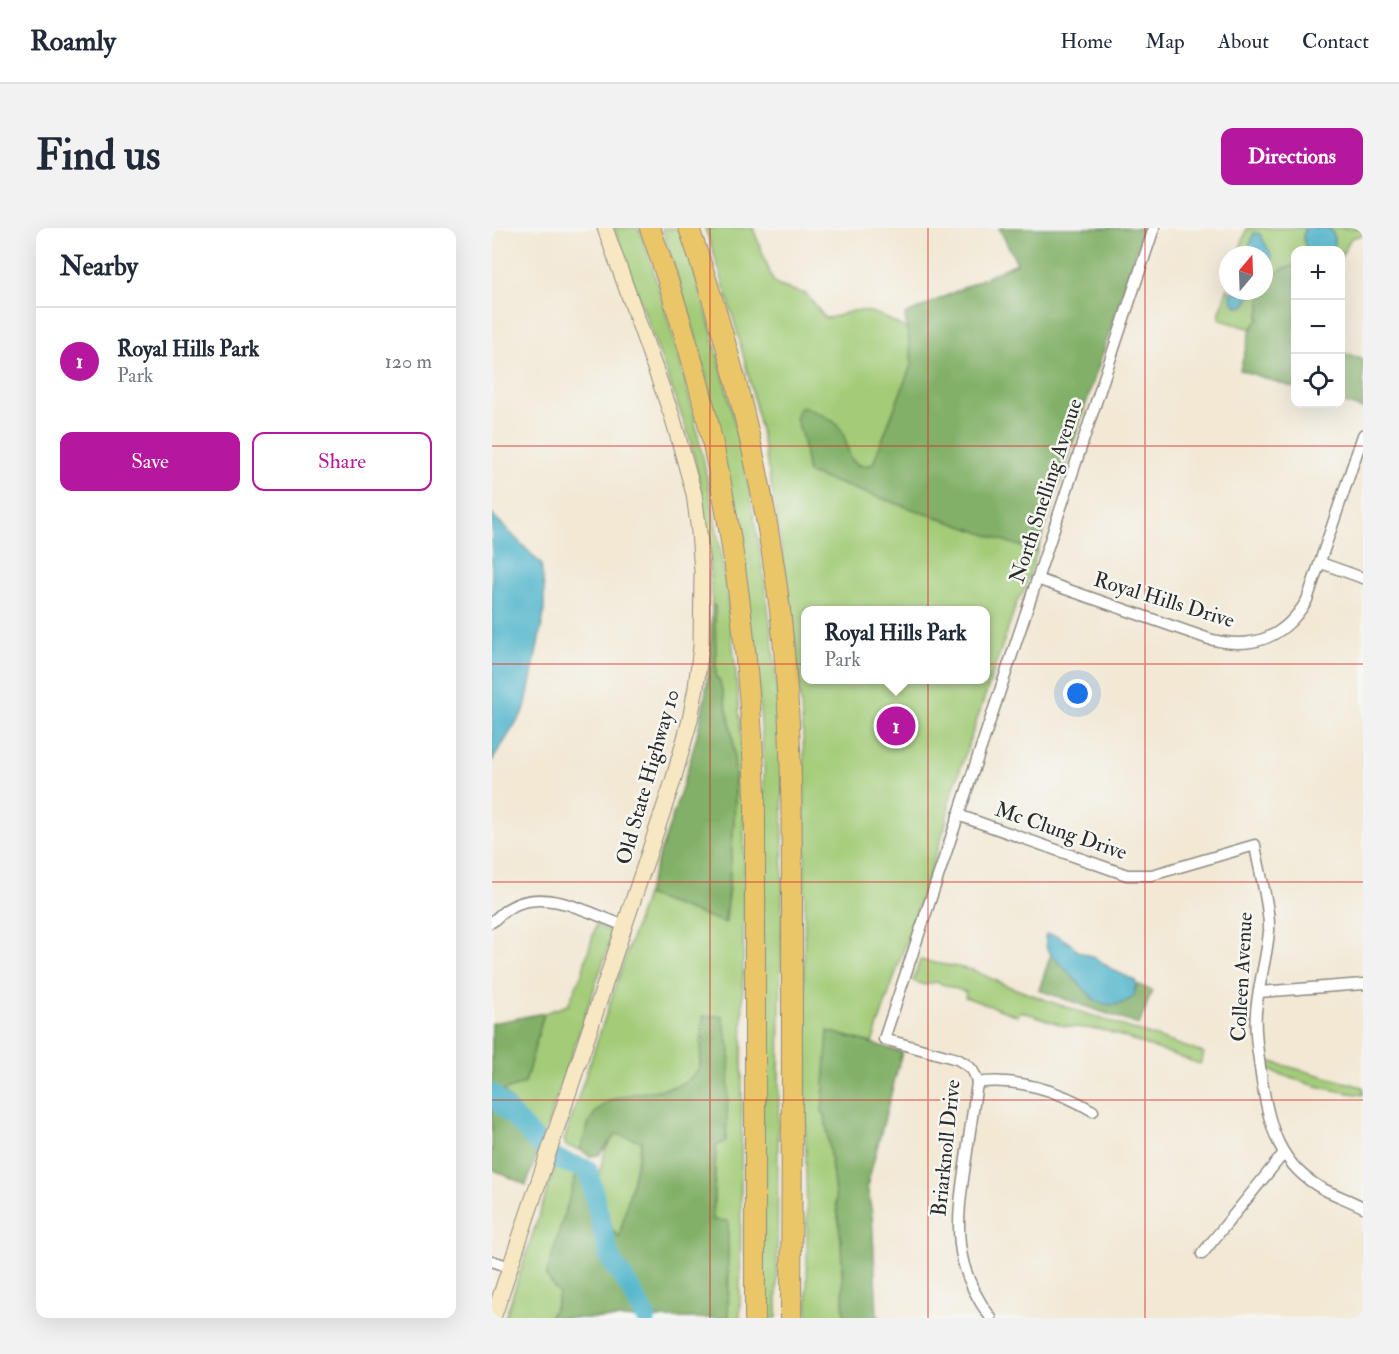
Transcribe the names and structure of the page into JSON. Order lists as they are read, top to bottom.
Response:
{
  "streets": {
    "street": [
      "North Snelling Avenue",
      "Royal Hills Drive",
      "Old State Highway 10",
      "Mc Clung Drive",
      "Colleen Avenue",
      "Briarknoll Drive"
    ]
  },
  "crossings": [
    ["North Snelling Avenue", "Royal Hills Drive"],
    ["North Snelling Avenue", "Mc Clung Drive"],
    ["North Snelling Avenue", "Briarknoll Drive"],
    ["Mc Clung Drive", "Colleen Avenue"]
  ],
  "north": "top",
  "page": {
    "header": "Roamly",
    "nav": [
      "Home",
      "Map",
      "About",
      "Contact"
    ],
    "buttons": [
      "Directions",
      ["Save", "Share"]
    ],
    "title": "Find us",
    "heading": "Nearby",
    "map_buttons": ["+", "−"],
    "list": [
      {
        "mark": "1",
        "name": "Royal Hills Park",
        "note": "Park",
        "value": "120 m"
      }
    ],
    "popup": ["Royal Hills Park", "Park"],
    "pins": "1"
  }
}
